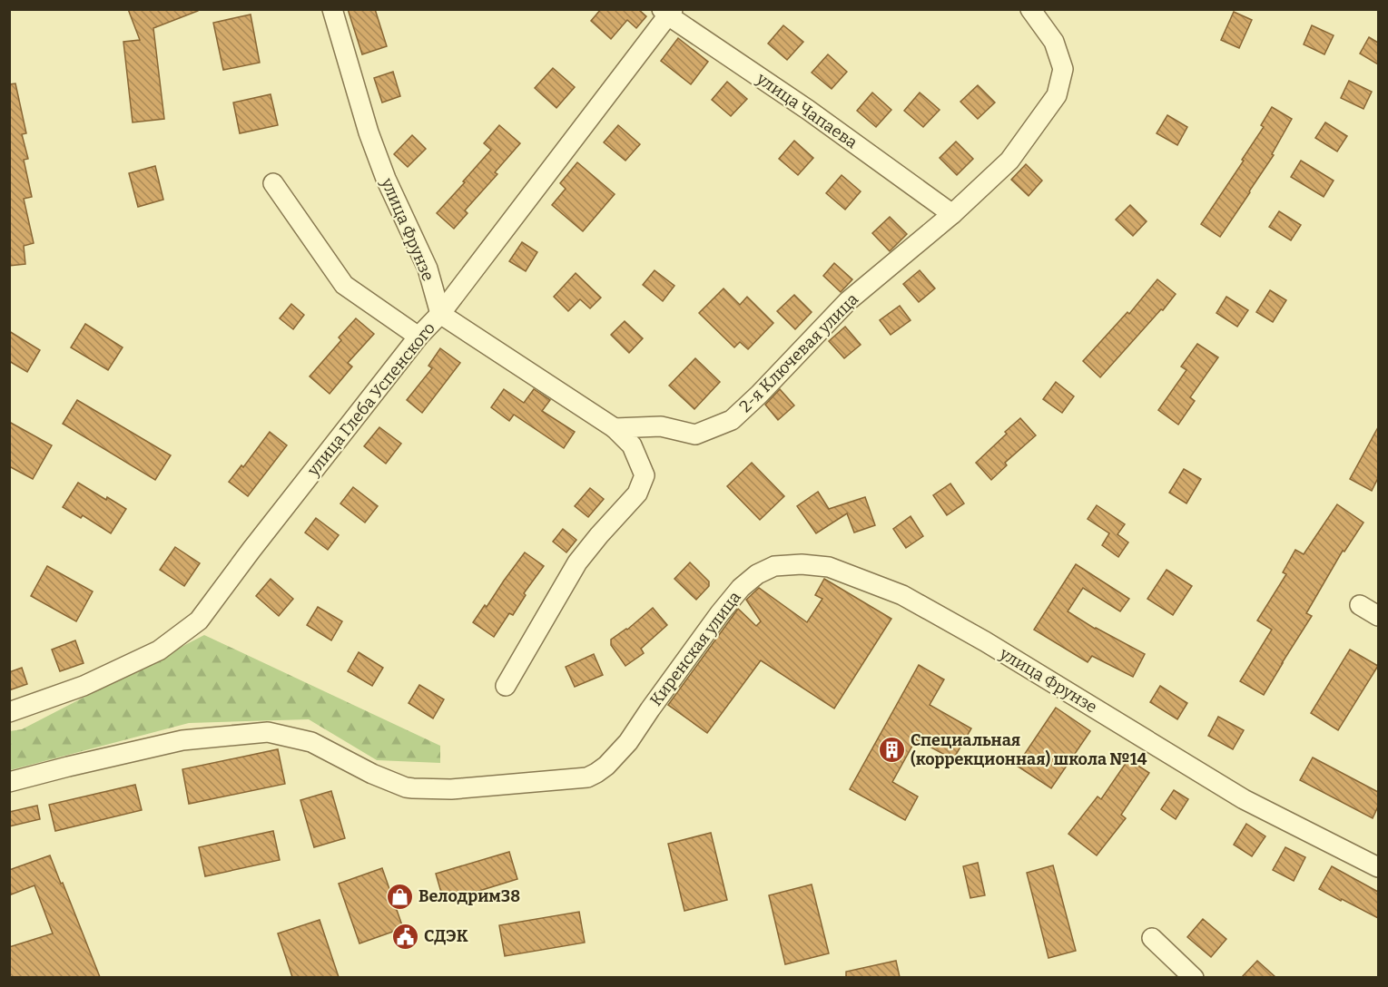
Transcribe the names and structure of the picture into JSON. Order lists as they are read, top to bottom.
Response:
{
  "streets": {
    "street": [
      "улица Чапаева",
      "улица Фрунзе",
      "2-я Ключевая улица",
      "улица Глеба Успенского",
      "Киренская улица"
    ]
  },
  "crossings": [
    ["улица Чапаева", "2-я Ключевая улица"],
    ["улица Чапаева", "улица Глеба Успенского"],
    ["улица Фрунзе", "улица Глеба Успенского"],
    ["улица Фрунзе", "Киренская улица"]
  ],
  "places": {
    "building": ["Специальная (коррекционная) школа №14"],
    "shop": ["Велодрим38"],
    "public building": ["СДЭК"]
  }
}
